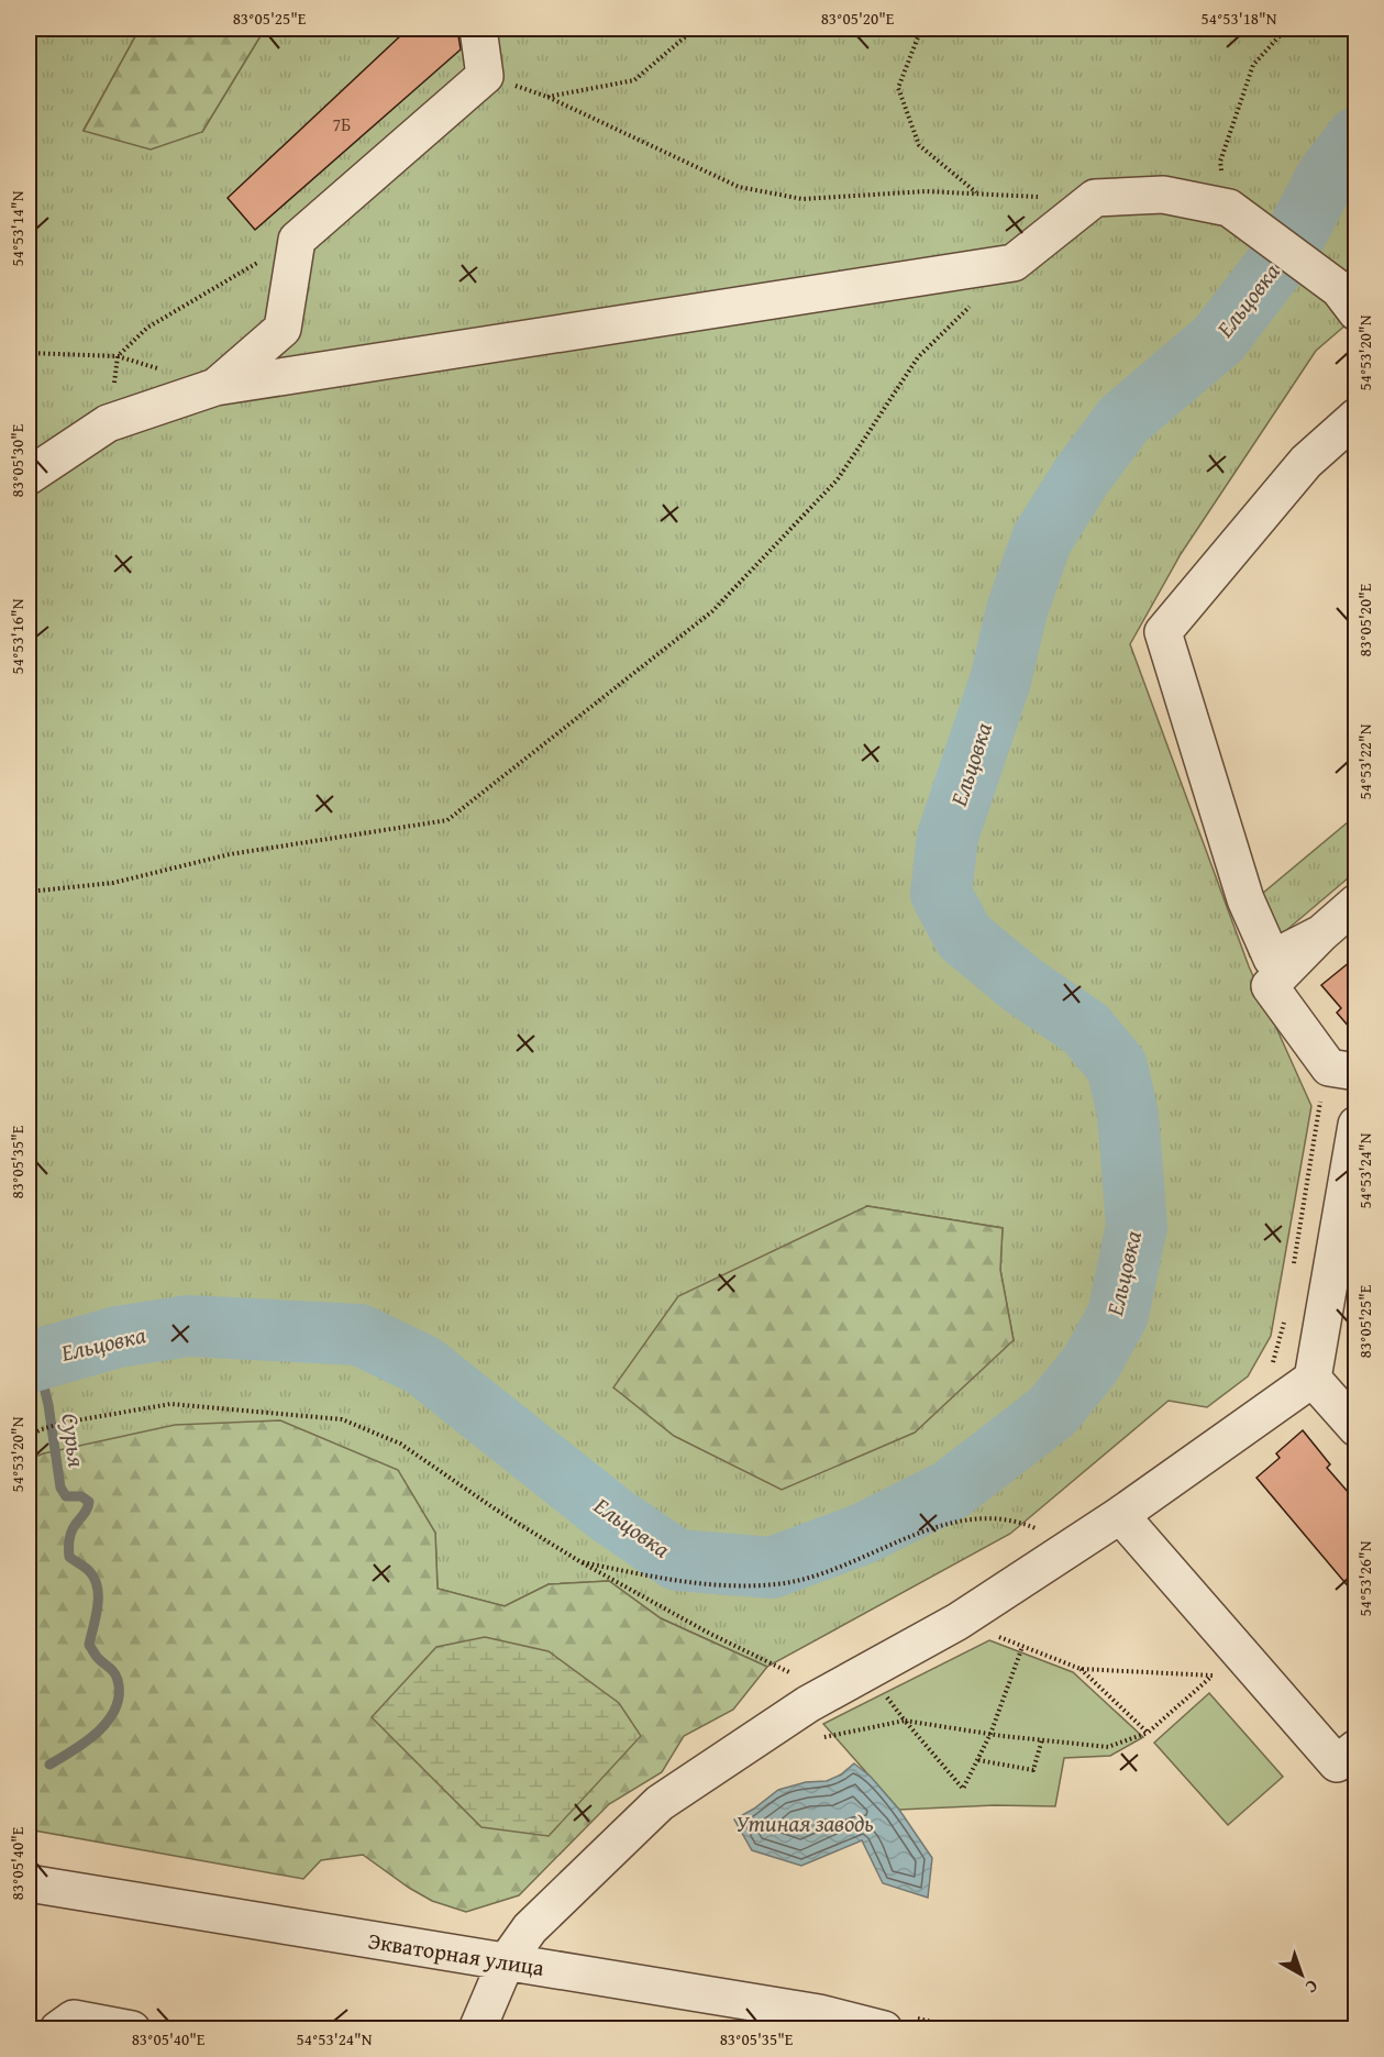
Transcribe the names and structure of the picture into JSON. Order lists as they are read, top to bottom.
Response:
{
  "streets": {
    "street": ["Экваторная улица"]
  },
  "water": ["Ельцовка", "Сурья", "Утиная заводь"],
  "house_numbers": ["7Б"],
  "north": "bottom right",
  "coordinates": [
    "83°05'25\"E",
    "83°05'20\"E",
    "54°53'18\"N",
    "54°53'14\"N",
    "54°53'20\"N",
    "83°05'30\"E",
    "54°53'16\"N",
    "54°53'22\"N",
    "83°05'35\"E",
    "54°53'24\"N",
    "54°53'26\"N",
    "83°05'40\"E"
  ]
}
